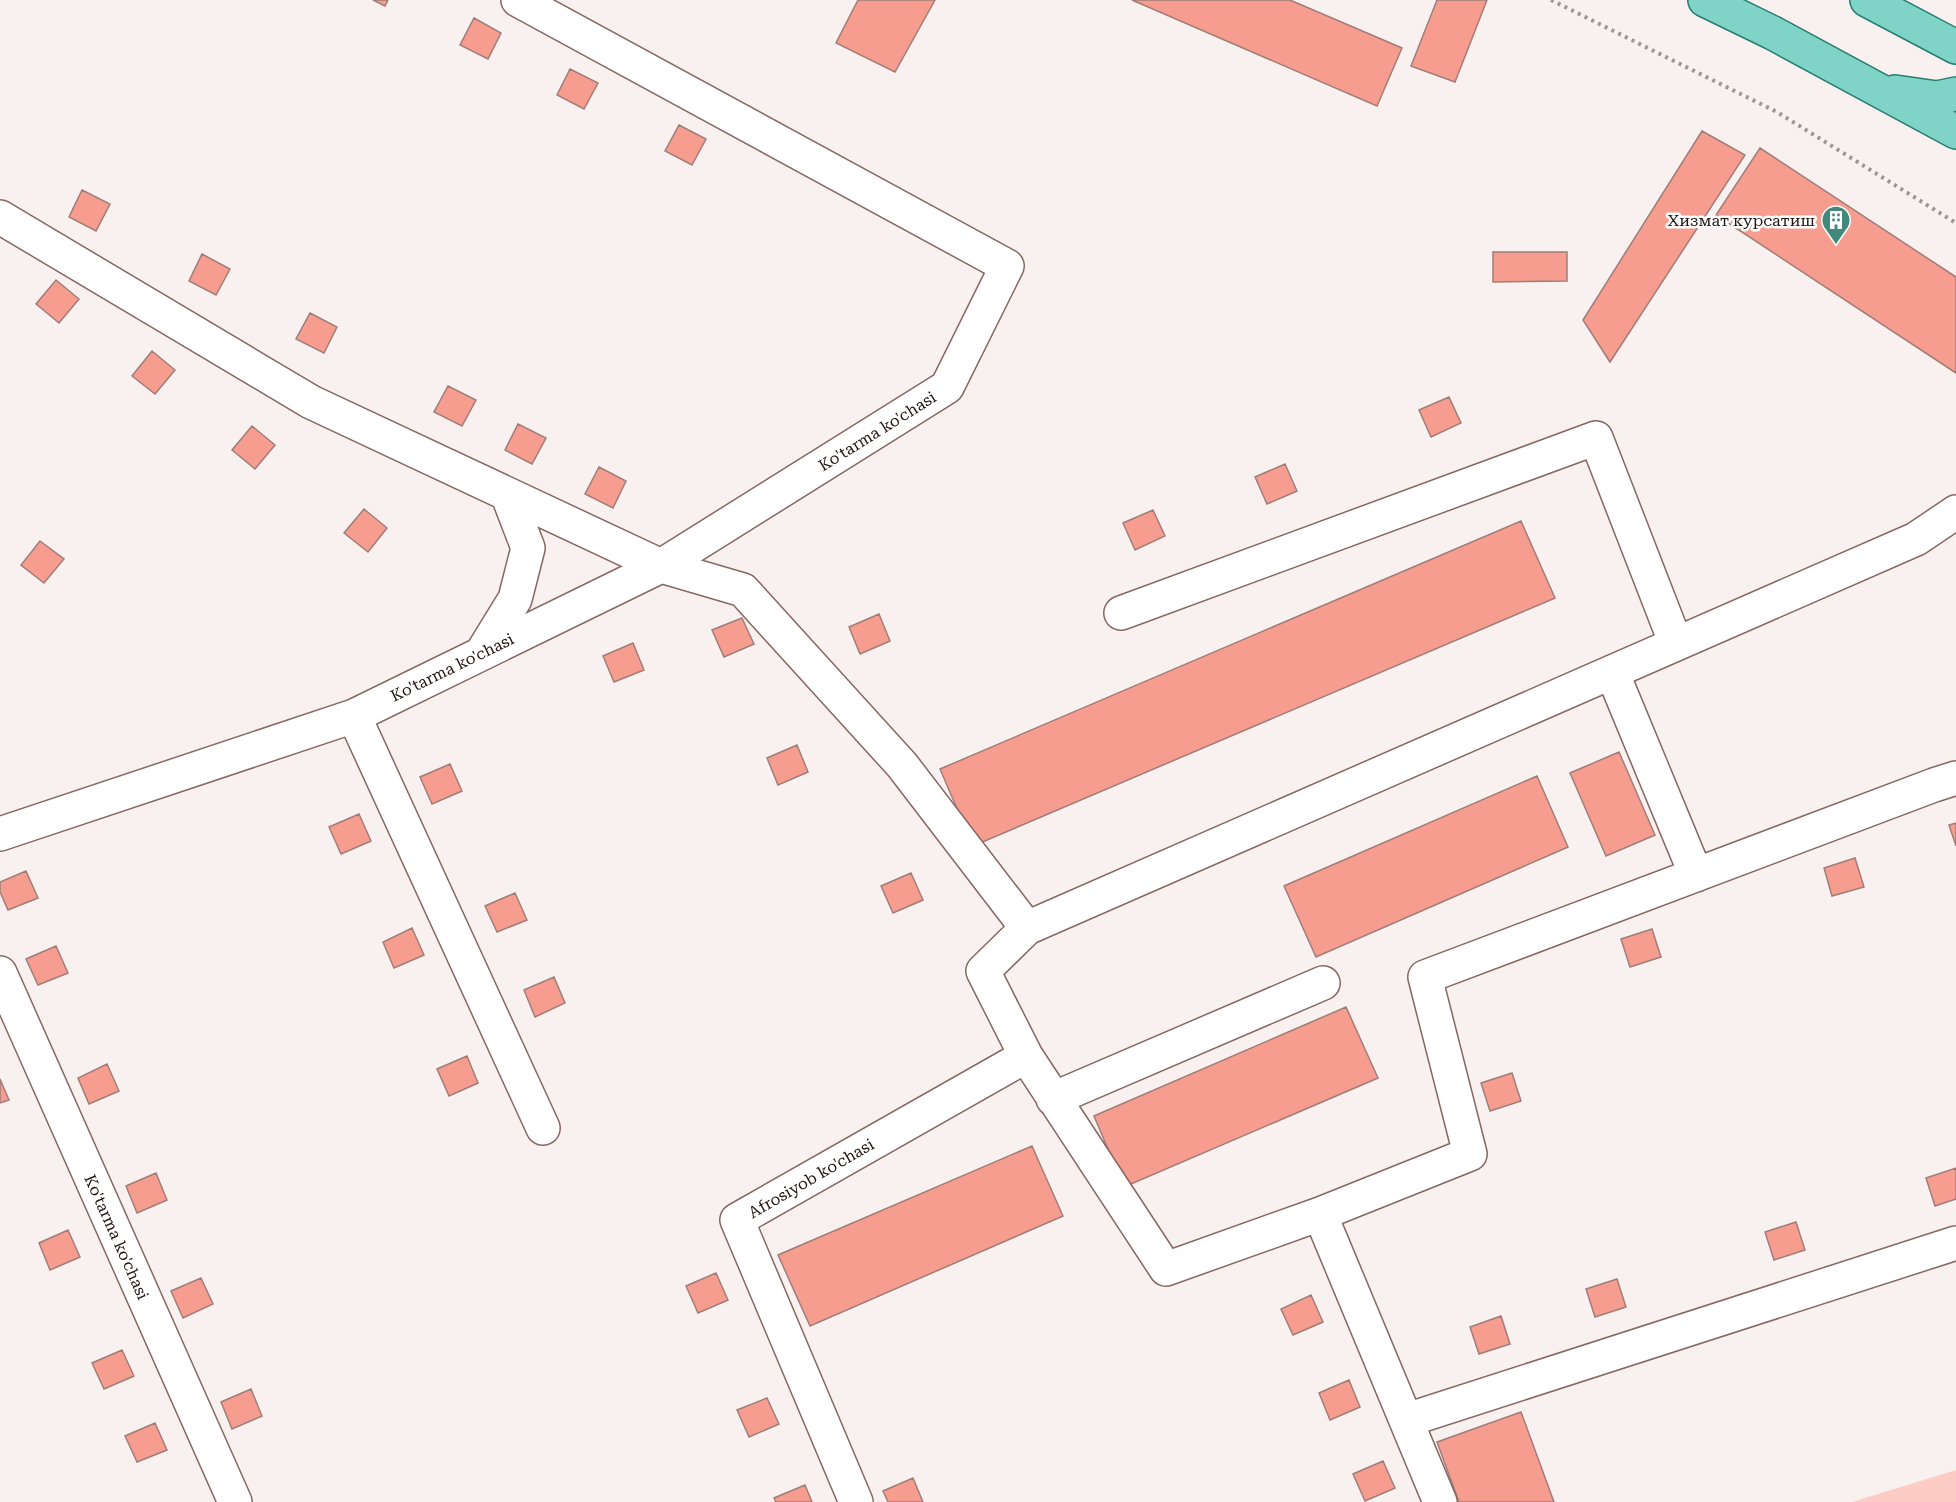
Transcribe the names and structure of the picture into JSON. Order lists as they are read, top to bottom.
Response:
{
  "streets": {
    "street": ["Ko'tarma ko'chasi", "Afrosiyob ko'chasi"]
  },
  "places": {
    "building": ["Хизмат курсатиш"]
  }
}
